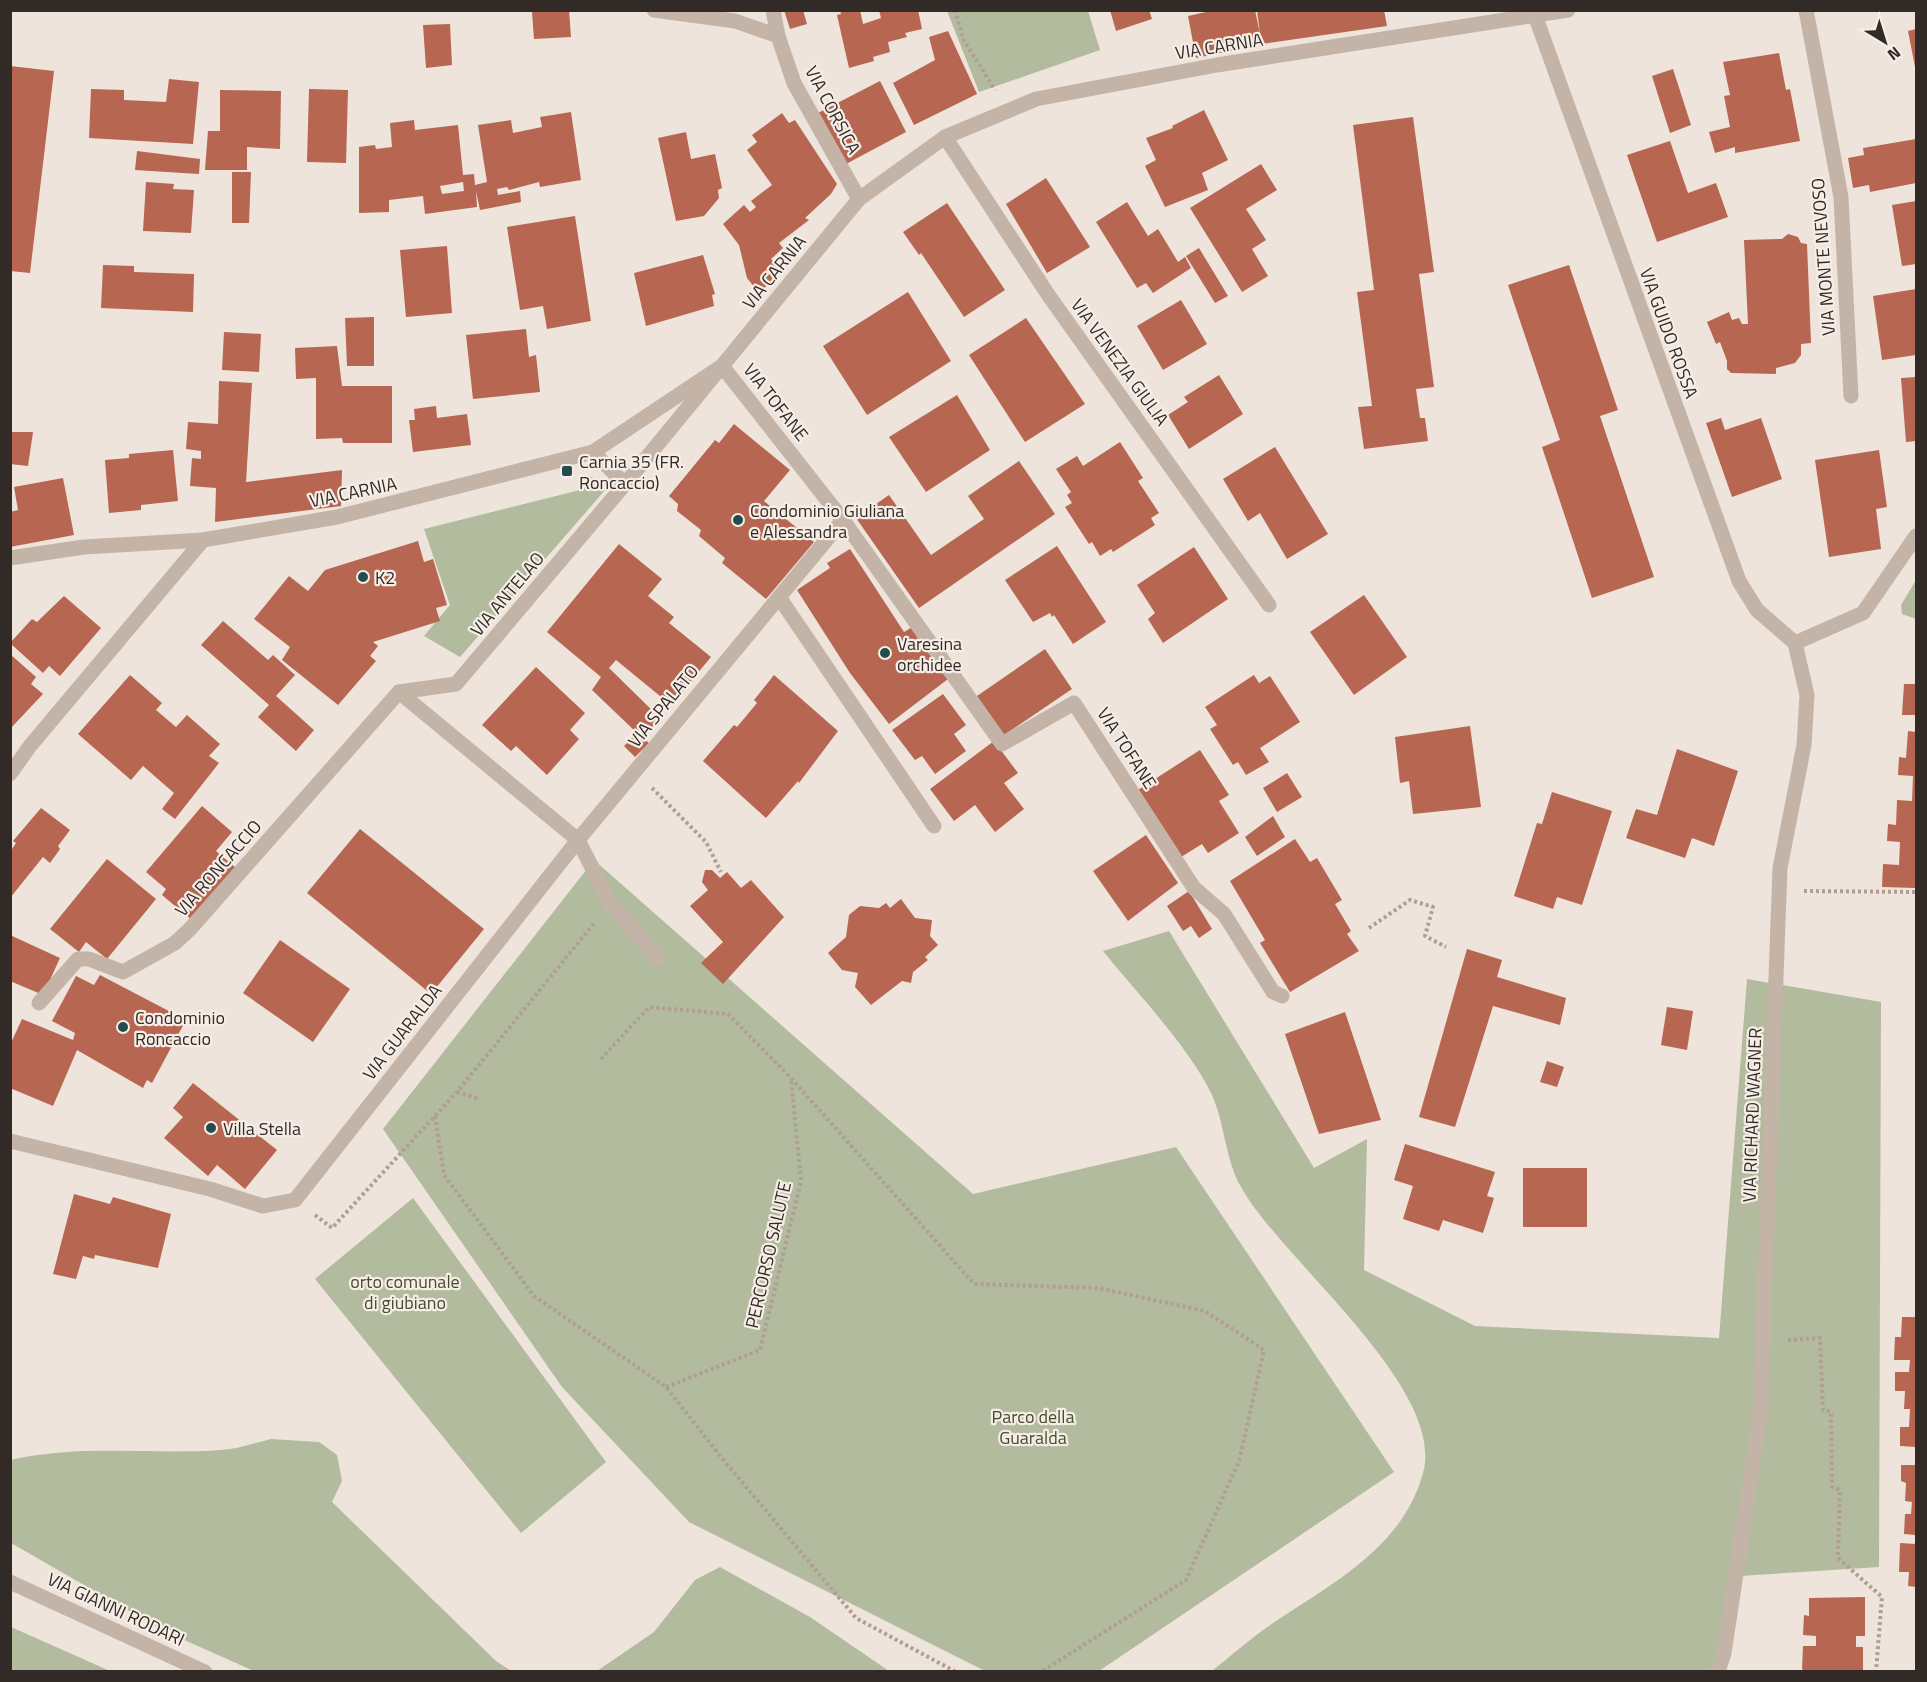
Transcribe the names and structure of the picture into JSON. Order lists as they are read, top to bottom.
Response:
{
  "streets": {
    "street": [
      "VIA CARNIA",
      "VIA CORSICA",
      "VIA MONTE NEVOSO",
      "VIA GUIDO ROSSA",
      "VIA VENEZIA GIULIA",
      "VIA TOFANE",
      "VIA ANTELAO",
      "VIA SPALATO",
      "VIA RONCACCIO",
      "VIA GUARALDA",
      "VIA RICHARD WAGNER",
      "VIA GIANNI RODARI"
    ],
    "path": ["PERCORSO SALUTE"]
  },
  "crossings": [
    ["VIA CARNIA", "VIA CORSICA"],
    ["VIA CARNIA", "VIA GUIDO ROSSA"],
    ["VIA CARNIA", "VIA VENEZIA GIULIA"],
    ["VIA CARNIA", "VIA TOFANE"],
    ["VIA CARNIA", "VIA ANTELAO"],
    ["VIA GUIDO ROSSA", "VIA RICHARD WAGNER"],
    ["VIA TOFANE", "VIA ANTELAO"],
    ["VIA TOFANE", "VIA SPALATO"],
    ["VIA ANTELAO", "VIA RONCACCIO"],
    ["VIA SPALATO", "VIA GUARALDA"]
  ],
  "parks": ["orto comunale di giubiano", "Parco della Guaralda"],
  "places": {
    "transit": ["Carnia 35 (FR. Roncaccio)"],
    "other": [
      "Condominio Giuliana e Alessandra",
      "K2",
      "Varesina orchidee",
      "Condominio Roncaccio",
      "Villa Stella"
    ]
  },
  "north": "bottom right"
}
